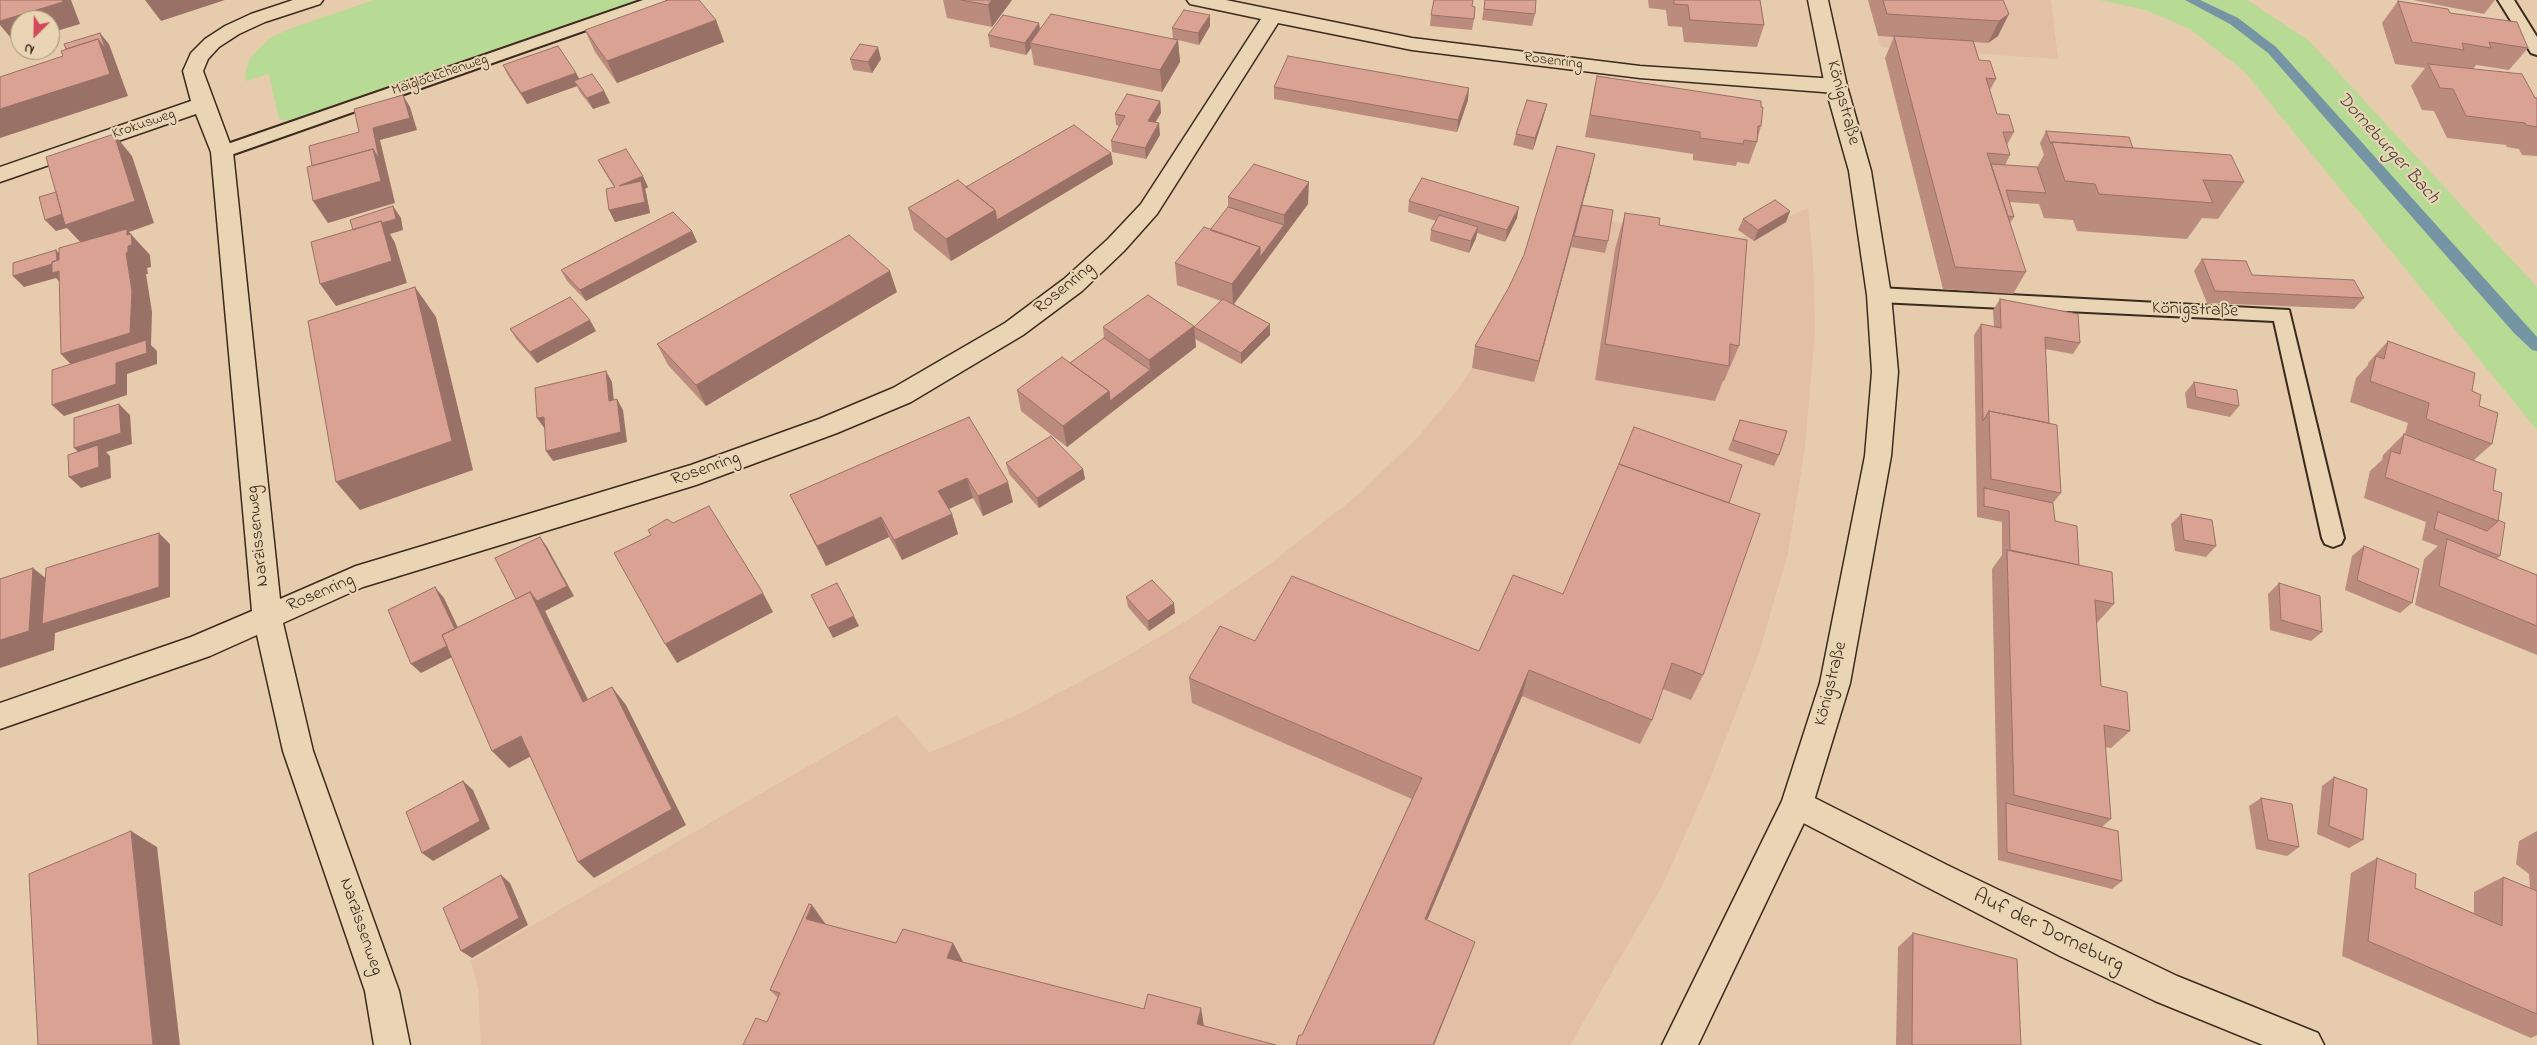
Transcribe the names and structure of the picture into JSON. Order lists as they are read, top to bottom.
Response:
{
  "streets": {
    "street": [
      "Rosenring",
      "Königstraße",
      "Krokusweg",
      "Narzissenweg",
      "Auf der Dorneburg"
    ],
    "lane": ["Maiglöckchenweg"]
  },
  "crossings": [
    ["Rosenring", "Königstraße"],
    ["Rosenring", "Narzissenweg"],
    ["Maiglöckchenweg", "Narzissenweg"],
    ["Königstraße", "Auf der Dorneburg"],
    ["Krokusweg", "Narzissenweg"]
  ],
  "water": ["Dorneburger Bach"],
  "north": "bottom left"
}
